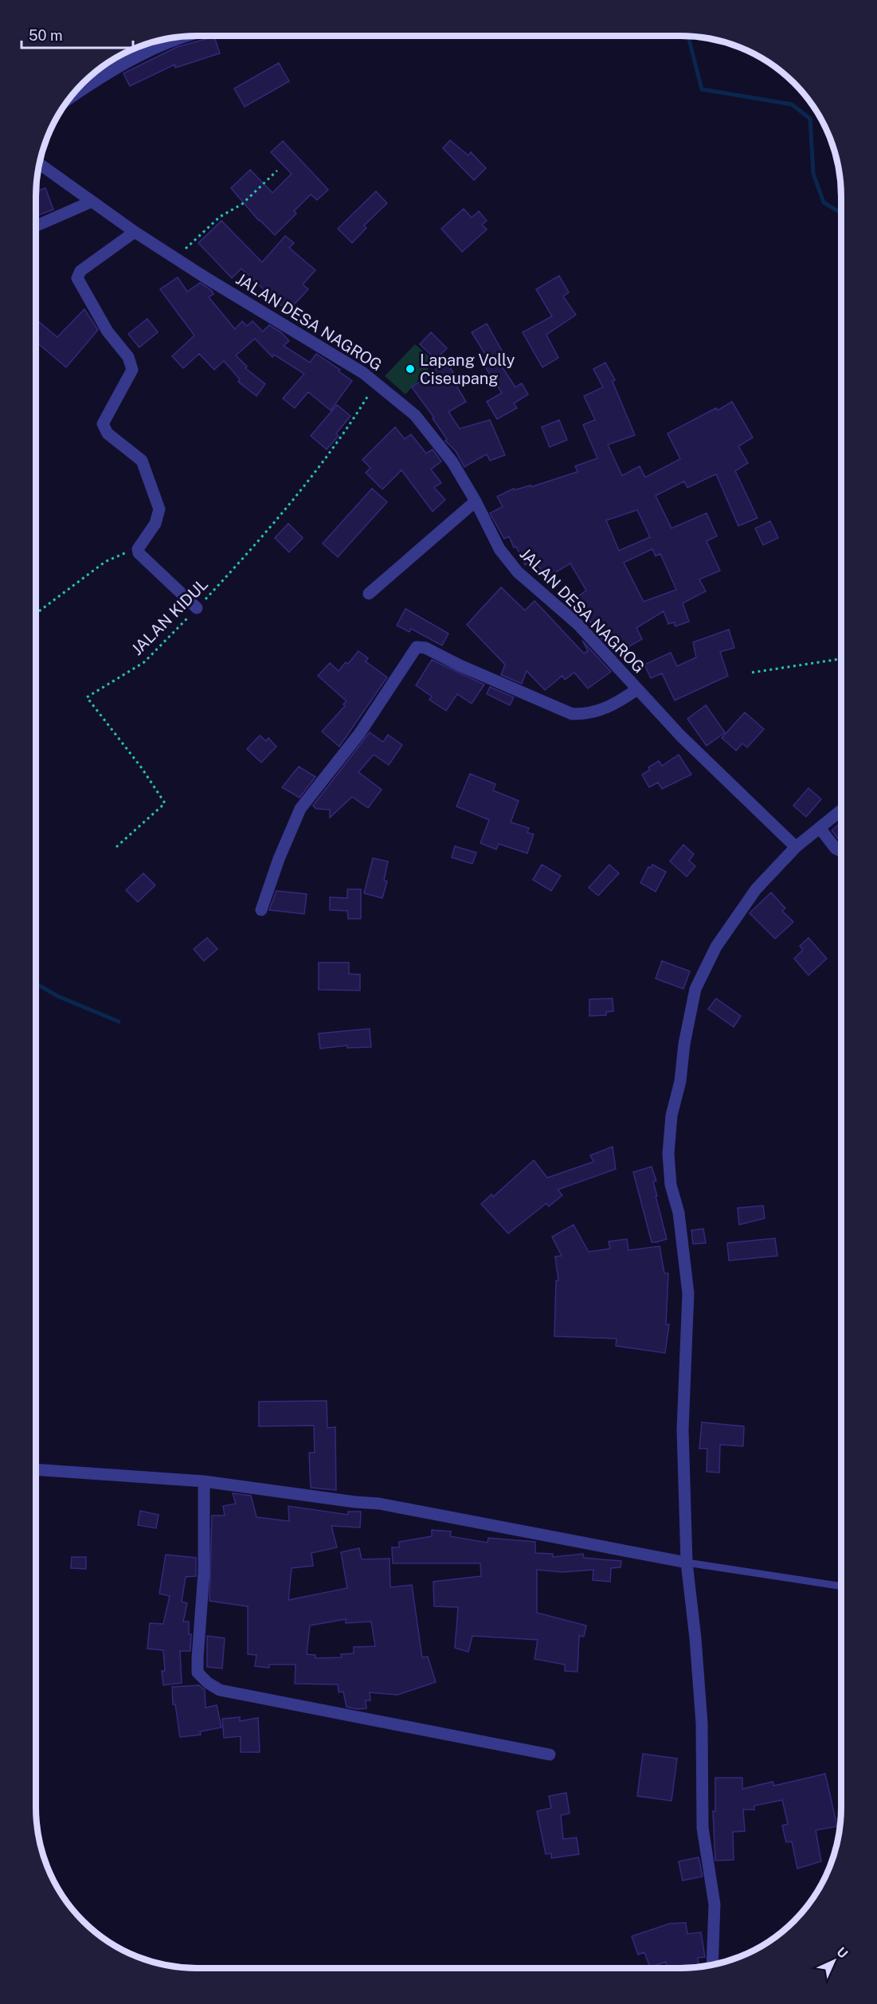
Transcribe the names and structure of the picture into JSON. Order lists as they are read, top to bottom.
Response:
{
  "streets": {
    "street": ["JALAN DESA NAGROG"],
    "path": ["JALAN KIDUL"]
  },
  "crossings": [
    ["JALAN DESA NAGROG", "JALAN KIDUL"]
  ],
  "places": ["Lapang Volly Ciseupang"],
  "scale_bar": "50 m",
  "north": "top right"
}
